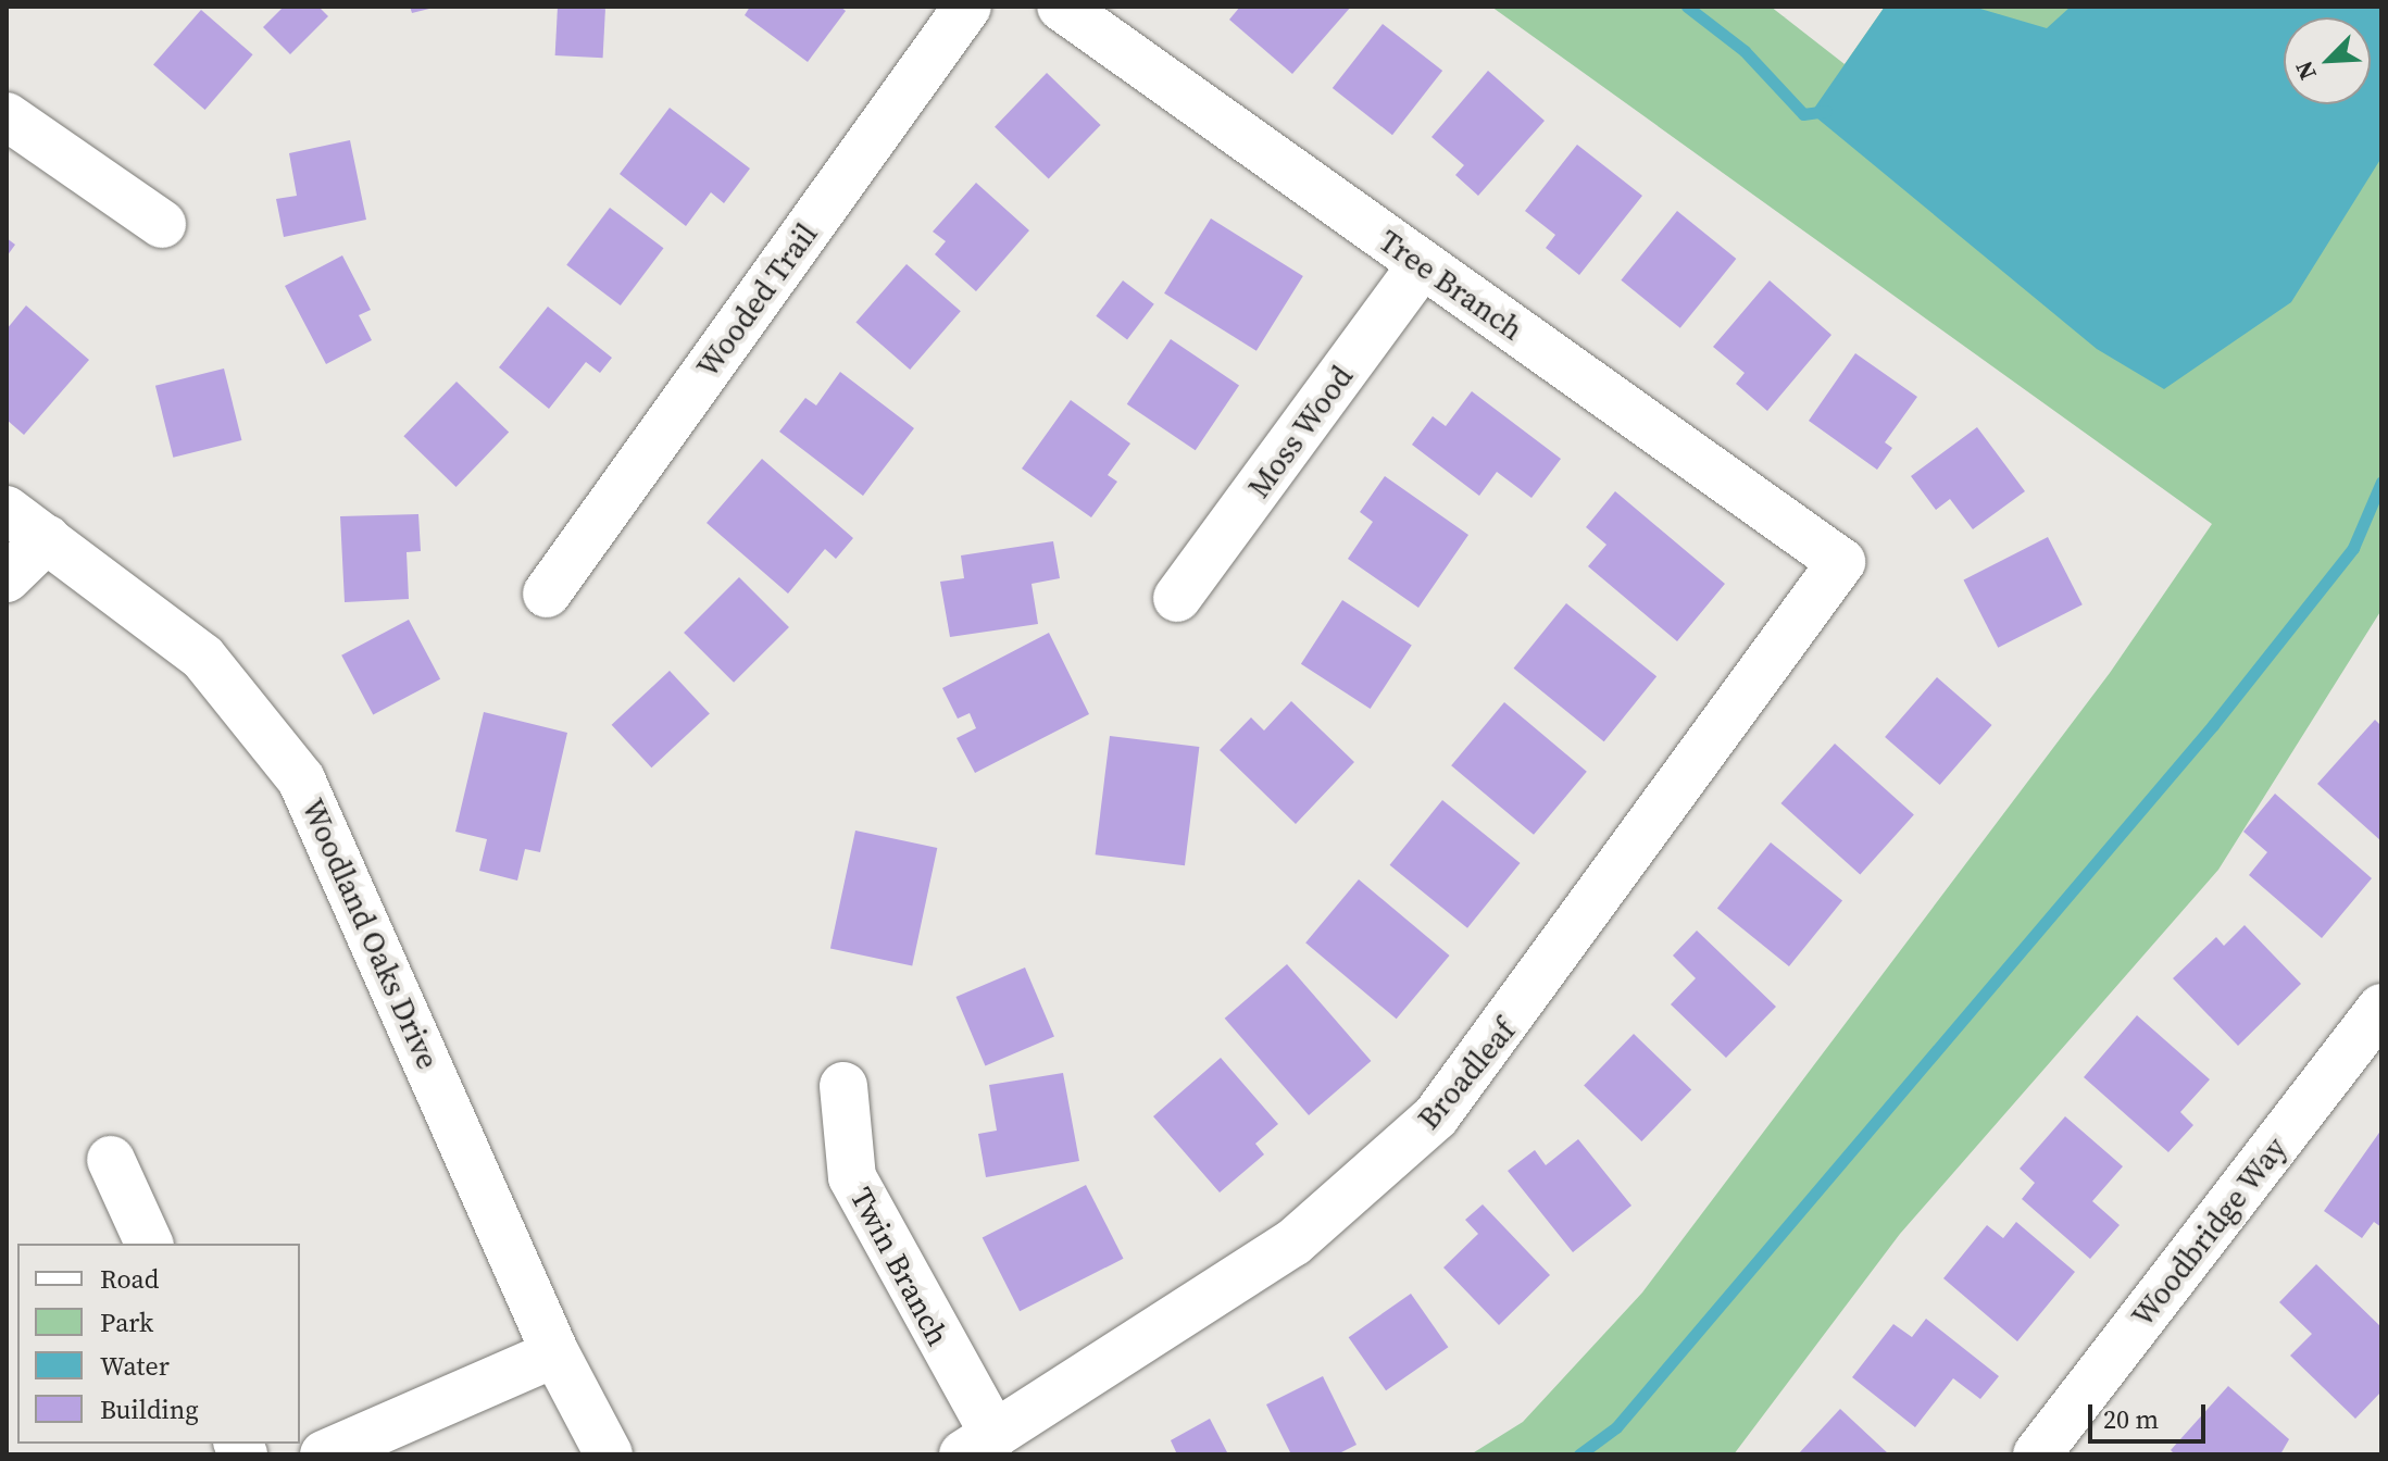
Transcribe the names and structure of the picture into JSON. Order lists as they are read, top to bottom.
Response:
{
  "streets": {
    "street": [
      "Tree Branch",
      "Wooded Trail",
      "Moss Wood",
      "Woodland Oaks Drive",
      "Broadleaf",
      "Woodbridge Way",
      "Twin Branch"
    ]
  },
  "crossings": [
    ["Tree Branch", "Moss Wood"],
    ["Tree Branch", "Broadleaf"],
    ["Broadleaf", "Twin Branch"]
  ],
  "legend": [
    "Road",
    "Park",
    "Water",
    "Building"
  ],
  "scale_bar": "20 m",
  "north": "bottom left"
}
